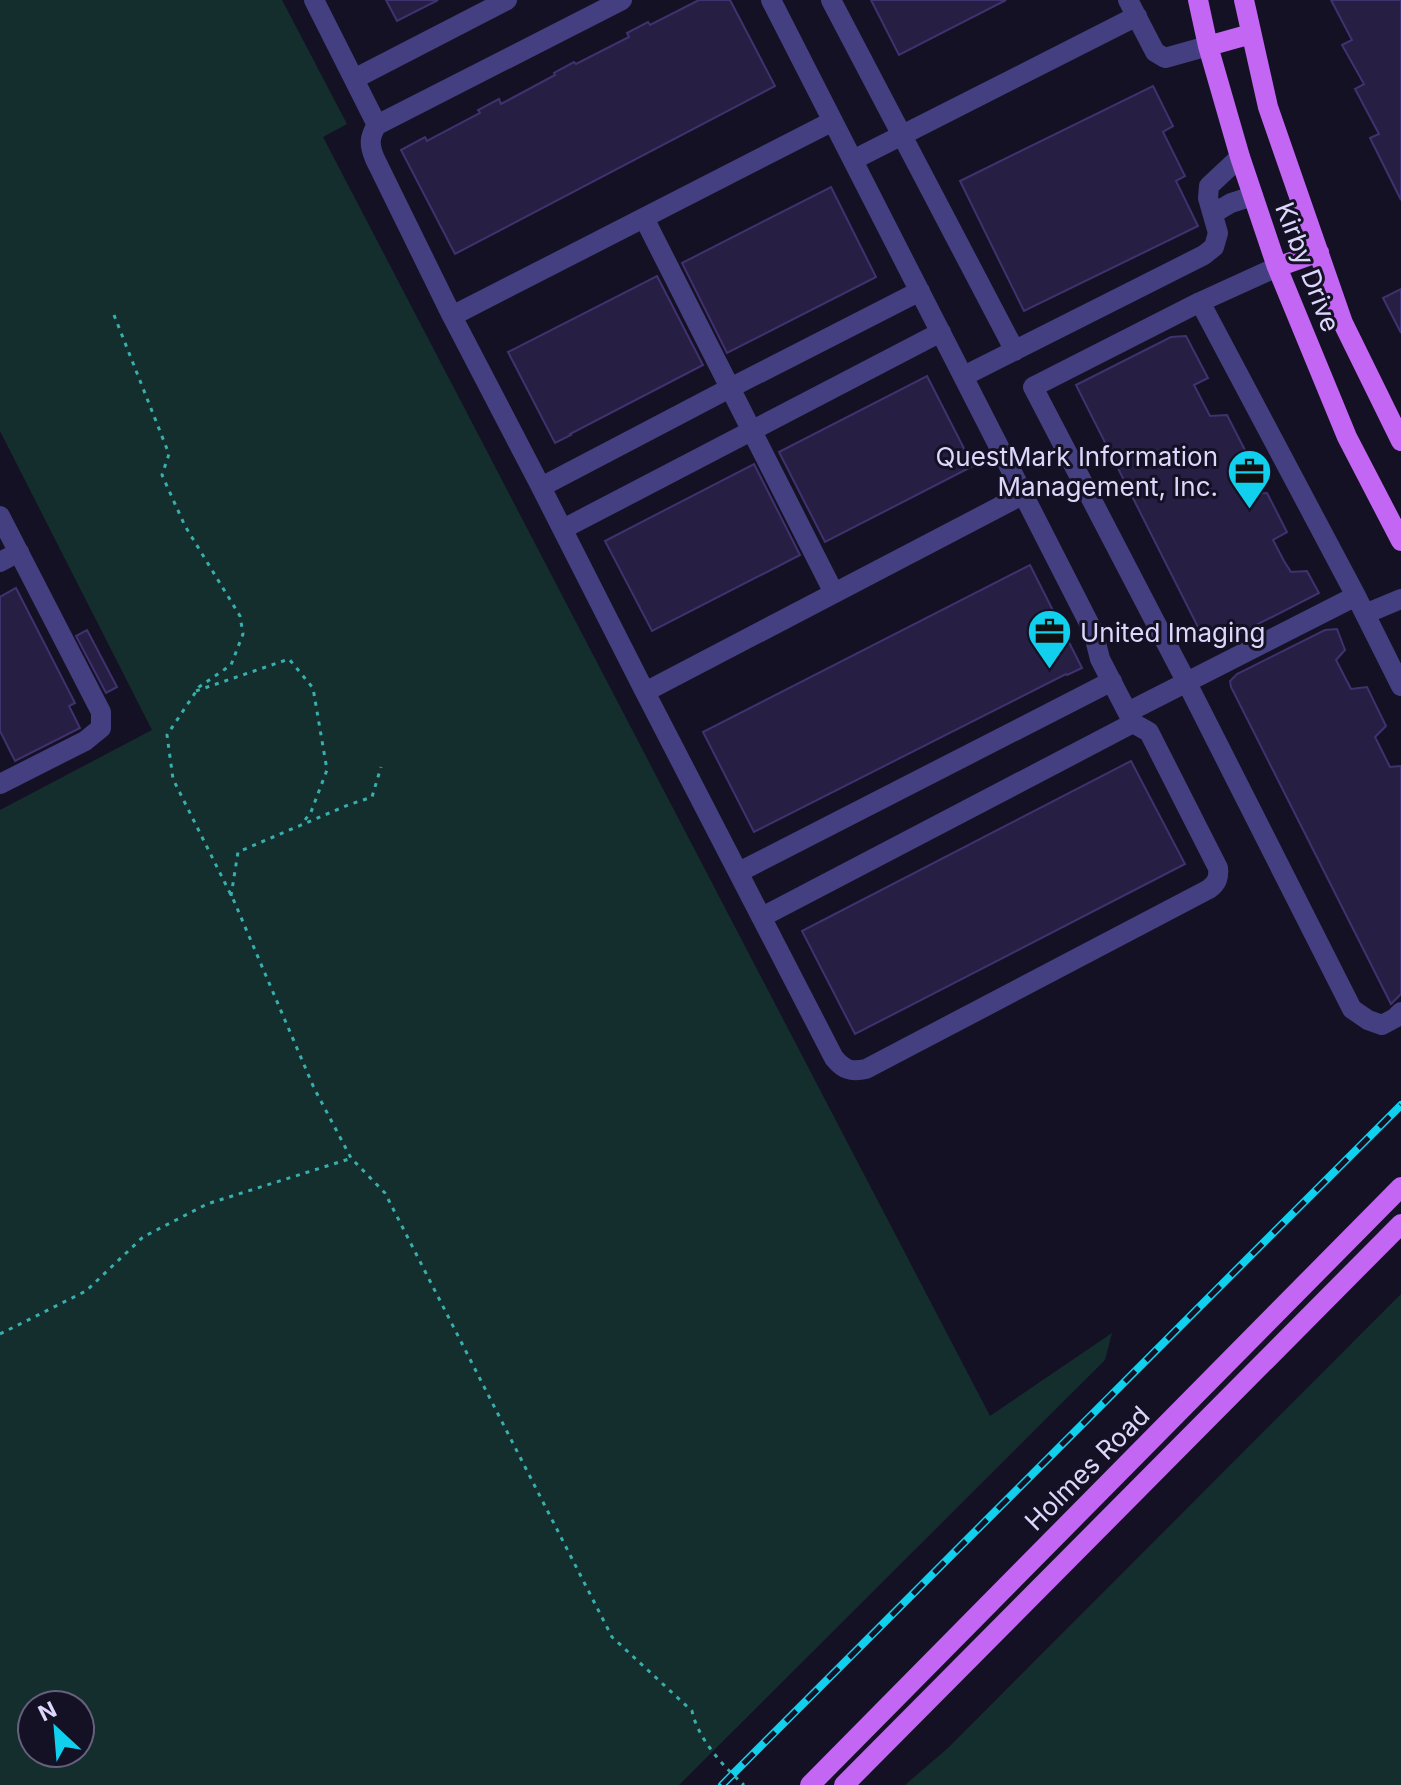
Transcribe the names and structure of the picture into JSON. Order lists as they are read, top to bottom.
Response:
{
  "streets": {
    "main road": ["Kirby Drive", "Holmes Road"]
  },
  "places": {
    "office": ["QuestMark Information Management, Inc.", "United Imaging"]
  },
  "north": "top left"
}
